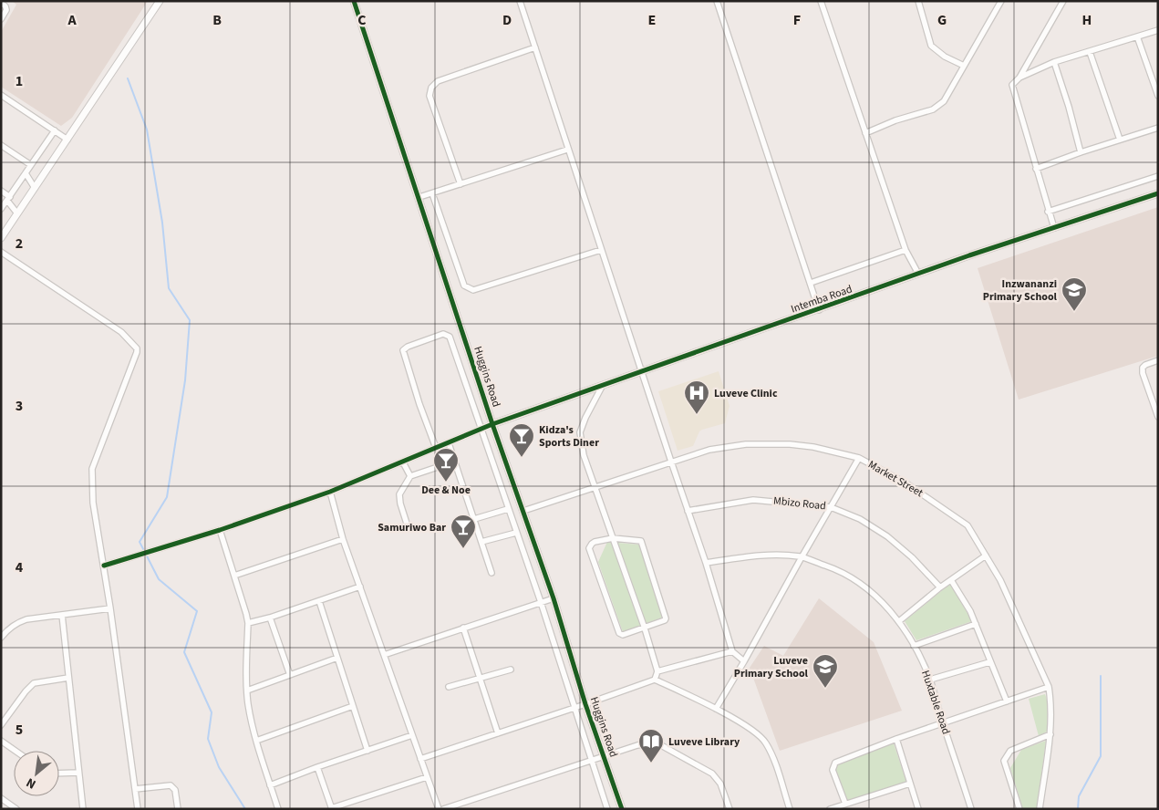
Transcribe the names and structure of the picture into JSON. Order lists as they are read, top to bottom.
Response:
{
  "streets": {
    "street": [
      "Intemba Road",
      "Huggins Road",
      "Market Street",
      "Mbizo Road",
      "Huxtable Road"
    ]
  },
  "crossings": [
    ["Intemba Road", "Huggins Road"],
    ["Huggins Road", "Market Street"]
  ],
  "places": {
    "school or university": ["Inzwananzi Primary School", "Luveve Primary School"],
    "hospital": ["Luveve Clinic"],
    "bar": ["Kidza's Sports Diner", "Dee & Noe", "Samuriwo Bar"],
    "library": ["Luveve Library"]
  },
  "north": "bottom left",
  "grid": {
    "columns": [
      "A",
      "B",
      "C",
      "D",
      "E",
      "F",
      "G",
      "H"
    ],
    "rows": [
      "1",
      "2",
      "3",
      "4",
      "5"
    ]
  }
}
